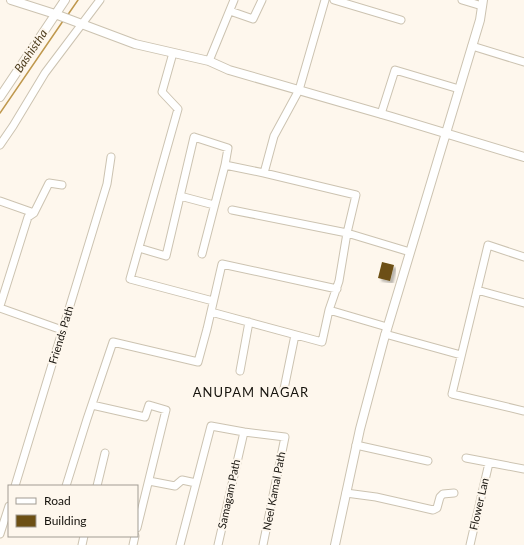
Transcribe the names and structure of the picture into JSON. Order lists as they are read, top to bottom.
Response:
{
  "streets": {
    "street": [
      "Friends Path",
      "Neel Kamal Path",
      "Samagam Path",
      "Flower Lan"
    ]
  },
  "crossings": [
    ["Neel Kamal Path", "Samagam Path"]
  ],
  "districts": ["ANUPAM NAGAR"],
  "water": ["Bashistha"],
  "legend": ["Road", "Building"]
}
